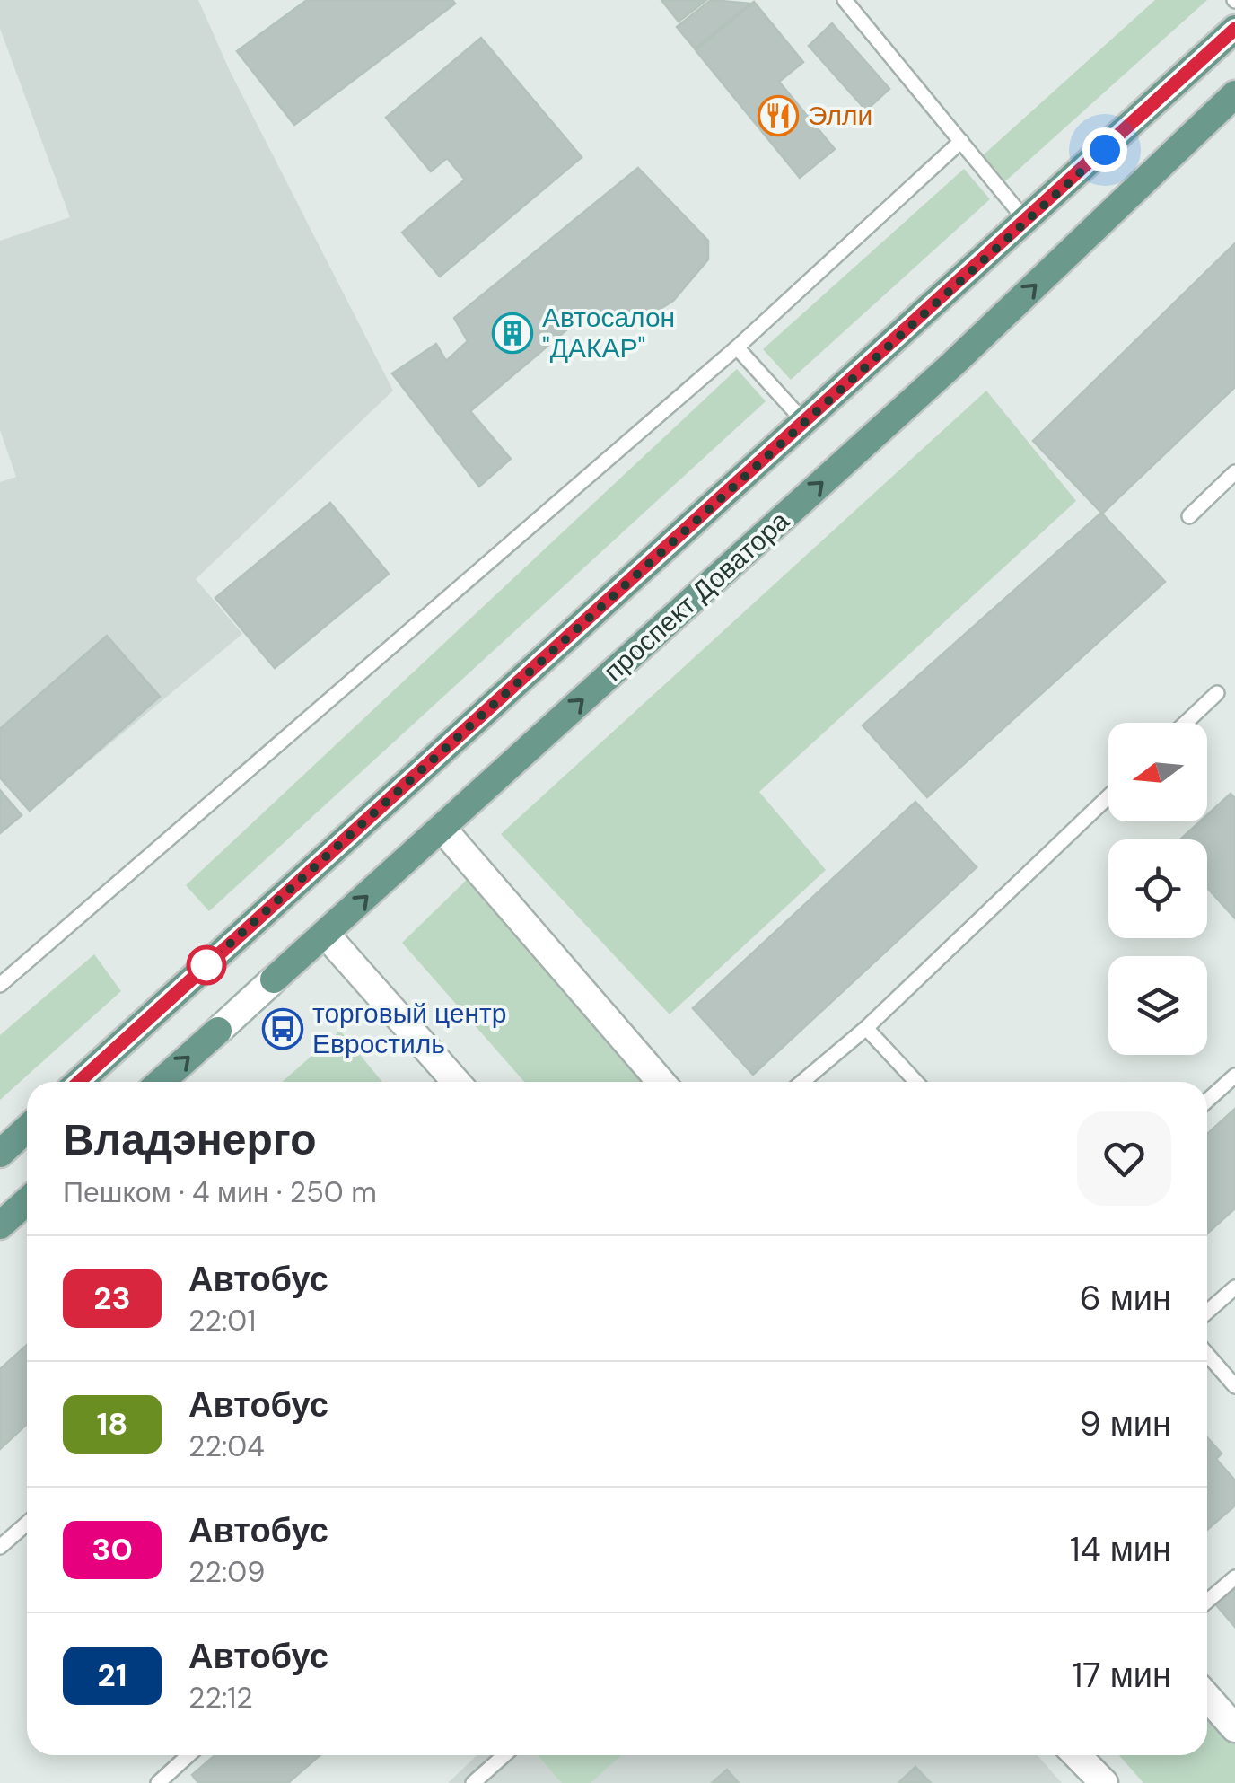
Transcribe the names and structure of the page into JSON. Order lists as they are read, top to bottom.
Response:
{
  "streets": {
    "main road": ["проспект Доватора"]
  },
  "places": {
    "restaurant": ["Элли"],
    "building": ["Автосалон \"ДАКАР\""],
    "bus stop": ["торговый центр Евростиль"]
  },
  "lines": ["bus line 23"],
  "north": "left",
  "page": {
    "heading": ["Владэнерго", "Пешком · 4 мин · 250 m"],
    "list": [
      {
        "mark": "23",
        "name": "Автобус",
        "note": "22:01",
        "value": "6 мин"
      },
      {
        "mark": "18",
        "name": "Автобус",
        "note": "22:04",
        "value": "9 мин"
      },
      {
        "mark": "30",
        "name": "Автобус",
        "note": "22:09",
        "value": "14 мин"
      },
      {
        "mark": "21",
        "name": "Автобус",
        "note": "22:12",
        "value": "17 мин"
      }
    ]
  }
}
